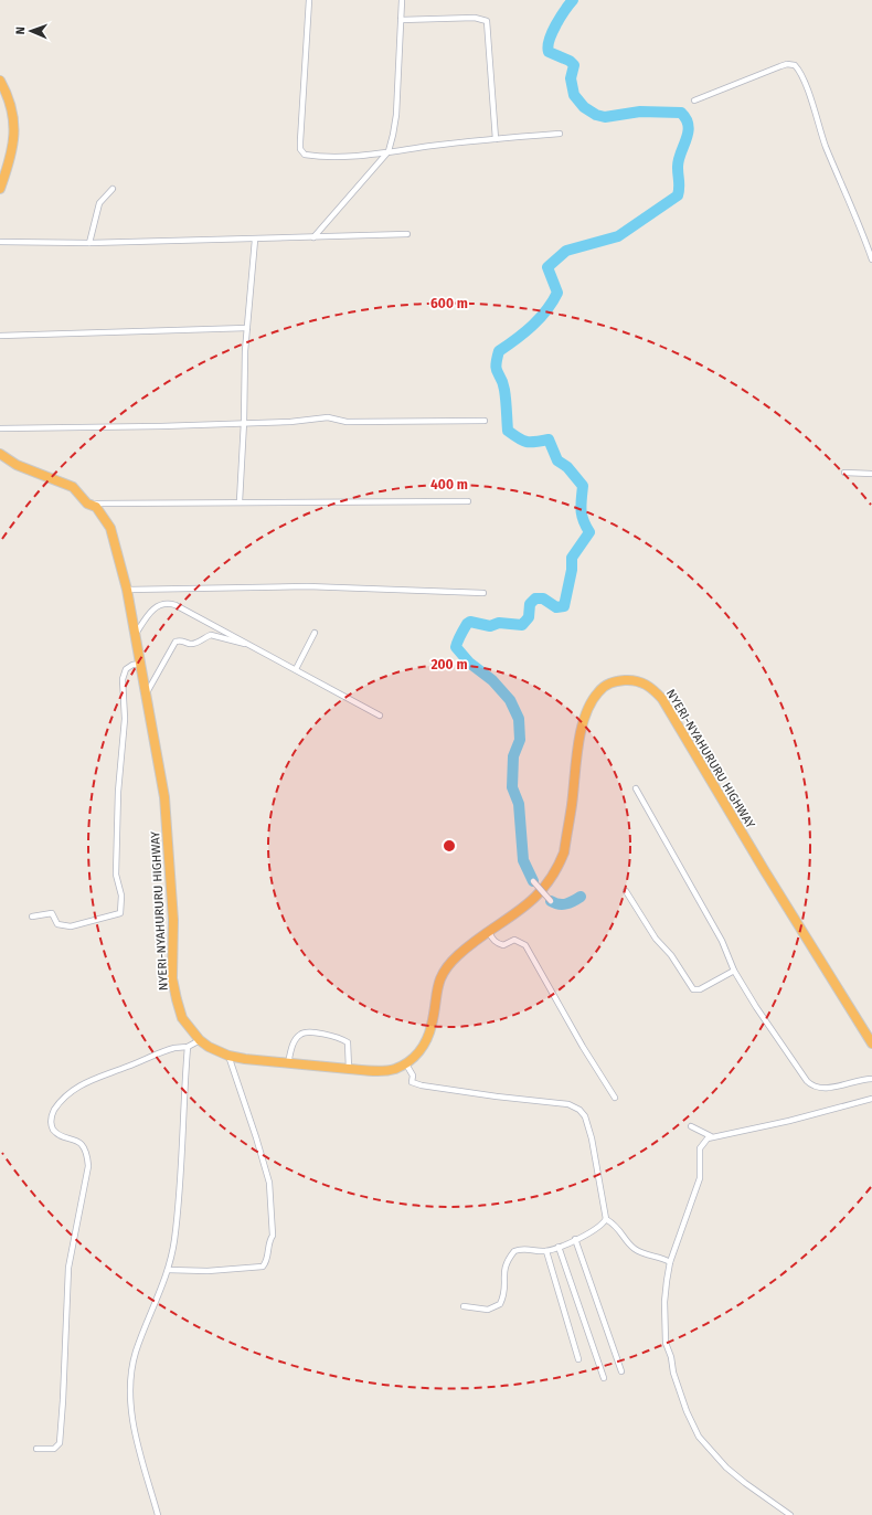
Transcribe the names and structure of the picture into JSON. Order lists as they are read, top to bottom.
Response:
{
  "streets": {
    "highway": ["NYERI-NYAHURURU HIGHWAY"]
  },
  "north": "left",
  "rings": ["600 m", "400 m", "200 m"]
}
